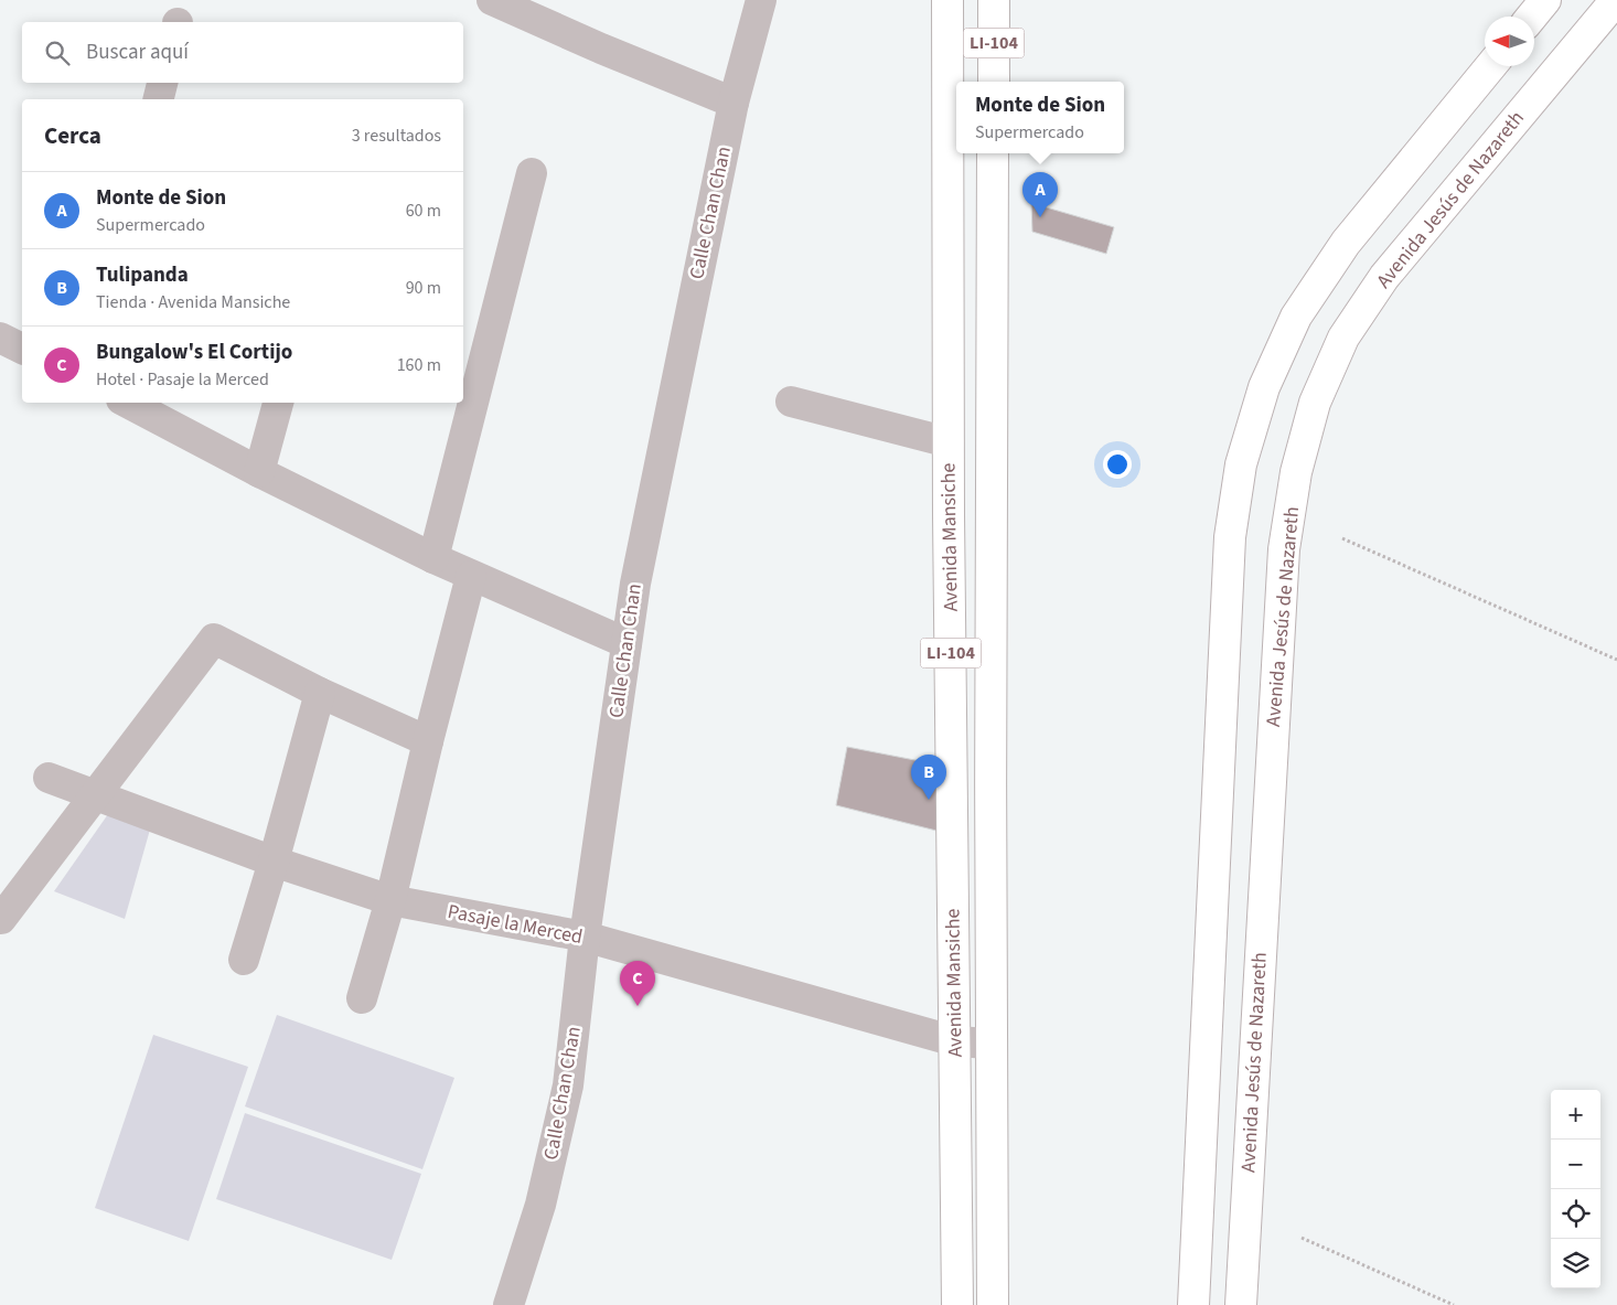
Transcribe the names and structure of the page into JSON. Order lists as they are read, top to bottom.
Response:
{
  "streets": {
    "main road": ["LI-104", "Avenida Jesús de Nazareth", "Avenida Mansiche"],
    "street": ["Calle Chan Chan", "Pasaje la Merced"]
  },
  "crossings": [
    ["Calle Chan Chan", "Pasaje la Merced"],
    ["Avenida Mansiche", "Pasaje la Merced"]
  ],
  "north": "left",
  "page": {
    "search": "Buscar aquí",
    "popup": ["Monte de Sion", "Supermercado"],
    "heading": ["Cerca", "3 resultados"],
    "list": [
      {
        "mark": "A",
        "name": "Monte de Sion",
        "note": "Supermercado",
        "value": "60 m"
      },
      {
        "mark": "B",
        "name": "Tulipanda",
        "note": "Tienda · Avenida Mansiche",
        "value": "90 m"
      },
      {
        "mark": "C",
        "name": "Bungalow's El Cortijo",
        "note": "Hotel · Pasaje la Merced",
        "value": "160 m"
      }
    ],
    "pins": ["A", "B", "C"],
    "map_buttons": ["+", "−"]
  }
}
